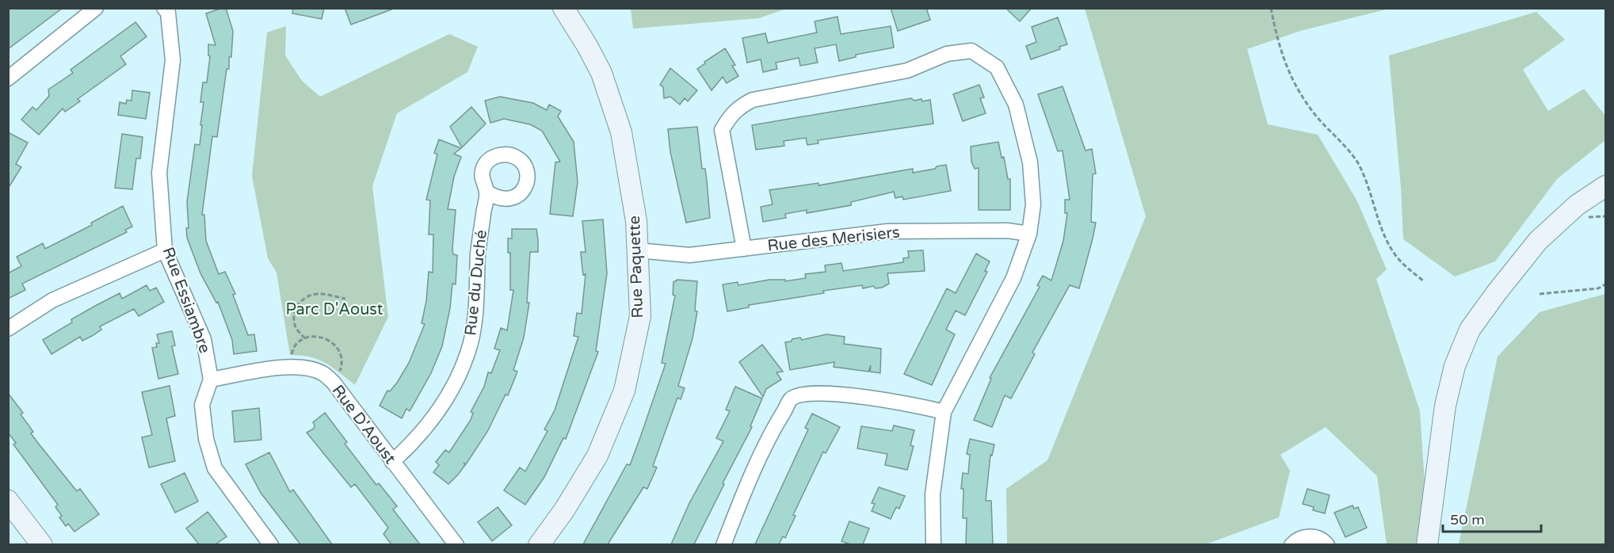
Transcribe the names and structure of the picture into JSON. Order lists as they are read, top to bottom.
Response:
{
  "streets": {
    "street": [
      "Rue des Merisiers",
      "Rue Paquette",
      "Rue du Duché",
      "Rue Essiambre",
      "Rue D'Aoust"
    ]
  },
  "crossings": [
    ["Rue des Merisiers", "Rue Paquette"],
    ["Rue du Duché", "Rue D'Aoust"],
    ["Rue Essiambre", "Rue D'Aoust"]
  ],
  "parks": ["Parc D'Aoust"],
  "scale_bar": "50 m"
}
